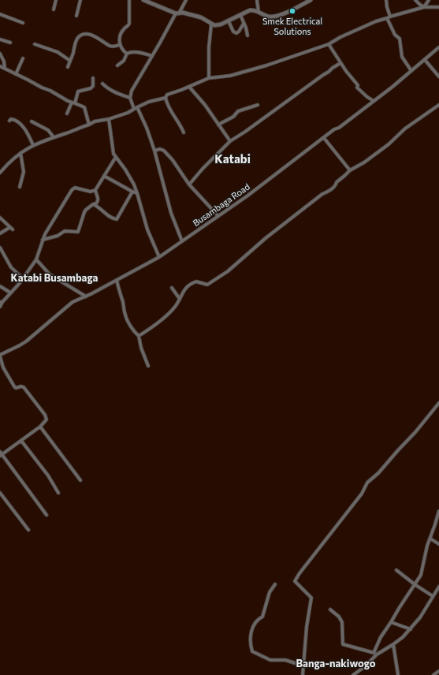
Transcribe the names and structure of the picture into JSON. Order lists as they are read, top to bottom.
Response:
{
  "streets": {
    "street": ["Busambaga Road"]
  },
  "districts": ["Katabi", "Katabi Busambaga", "Banga-nakiwogo"],
  "places": ["Smek Electrical Solutions"]
}
